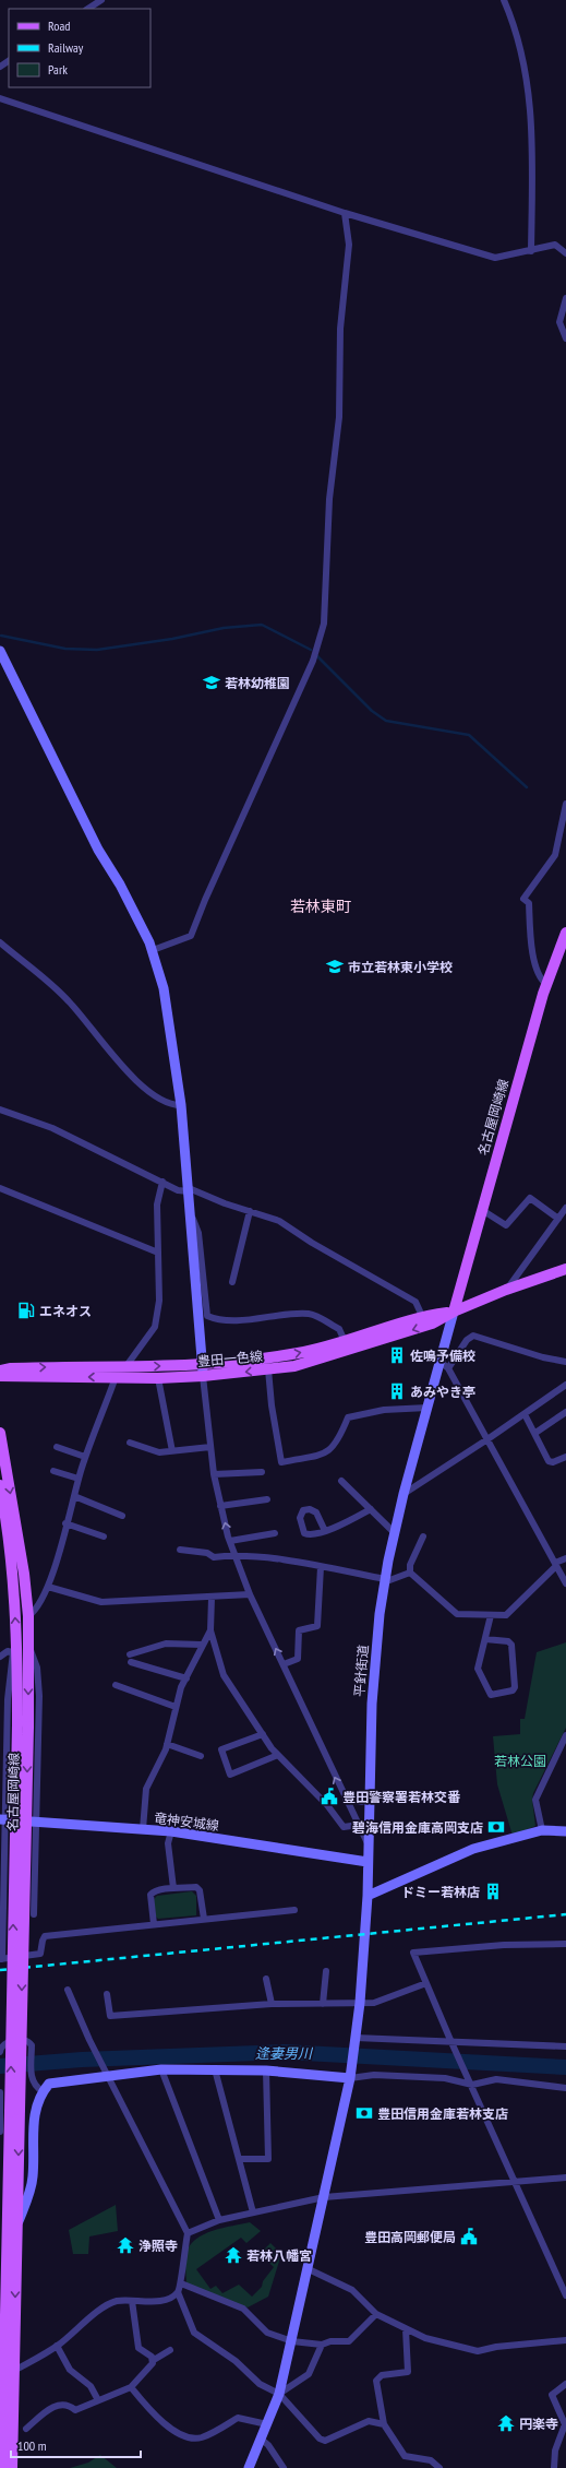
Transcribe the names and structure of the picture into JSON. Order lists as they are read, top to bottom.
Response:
{
  "streets": {
    "main road": ["名古屋岡崎線", "豊田一色線"],
    "street": ["平針街道", "竜神安城線"]
  },
  "crossings": [
    ["名古屋岡崎線", "豊田一色線"],
    ["名古屋岡崎線", "平針街道"],
    ["豊田一色線", "平針街道"],
    ["平針街道", "竜神安城線"]
  ],
  "districts": ["若林東町"],
  "water": ["逢妻男川"],
  "parks": ["若林公園"],
  "places": {
    "school or university": ["若林幼稚園", "市立若林東小学校"],
    "fuel station": ["エネオス"],
    "building": ["佐鳴予備校", "あみやき亭", "ドミー若林店"],
    "public building": ["豊田警察署若林交番", "豊田高岡郵便局"],
    "bank": ["碧海信用金庫高岡支店", "豊田信用金庫若林支店"],
    "temple": ["浄照寺", "若林八幡宮", "円楽寺"]
  },
  "legend": ["Road", "Railway", "Park"],
  "scale_bar": "100 m"
}
